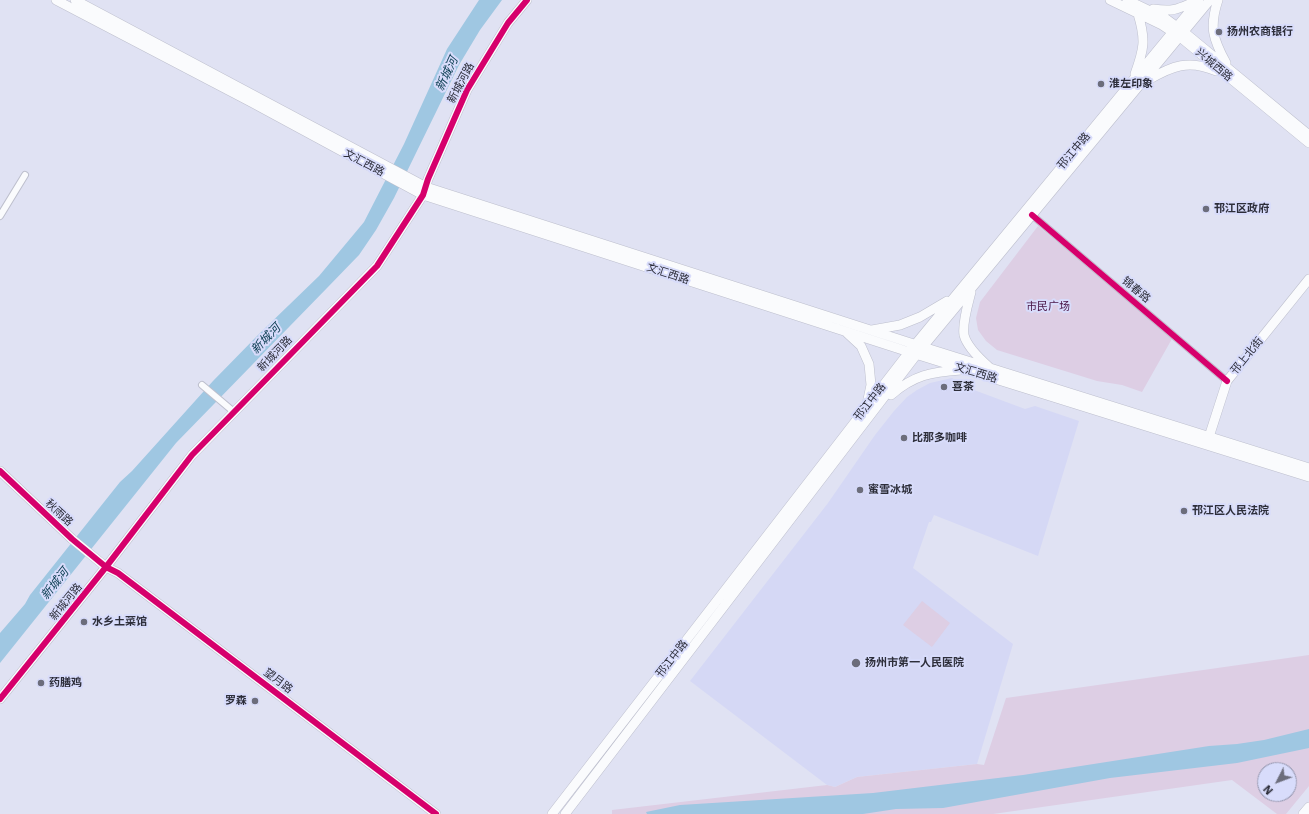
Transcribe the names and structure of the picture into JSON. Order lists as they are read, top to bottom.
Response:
{
  "streets": {
    "main road": [
      "兴城西路",
      "新城河路",
      "邗江中路",
      "文汇西路",
      "邗上北街",
      "秋雨路",
      "望月路"
    ],
    "street": ["锦春路"]
  },
  "crossings": [
    ["兴城西路", "邗江中路"],
    ["新城河路", "文汇西路"],
    ["新城河路", "秋雨路"],
    ["新城河路", "望月路"],
    ["邗江中路", "文汇西路"],
    ["邗江中路", "锦春路"],
    ["文汇西路", "邗上北街"],
    ["锦春路", "邗上北街"],
    ["秋雨路", "望月路"]
  ],
  "water": ["新城河"],
  "parks": ["市民广场"],
  "places": [
    "扬州农商银行",
    "淮左印象",
    "邗江区政府",
    "喜茶",
    "比那多咖啡",
    "蜜雪冰城",
    "邗江区人民法院",
    "水乡土菜馆",
    "扬州市第一人民医院",
    "药膳鸡",
    "罗森"
  ],
  "north": "bottom left"
}
